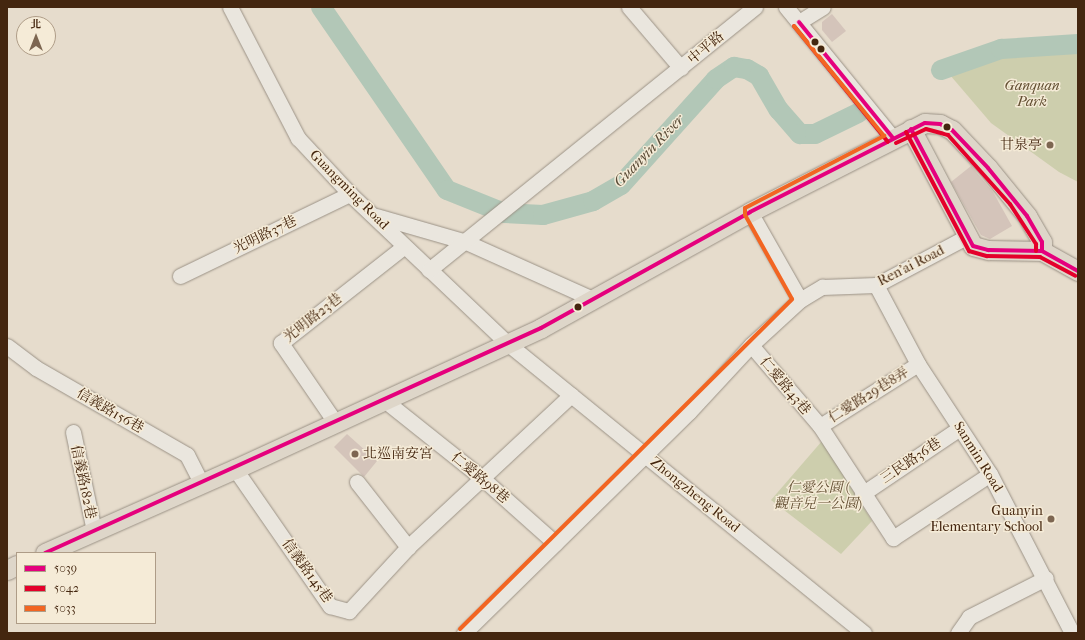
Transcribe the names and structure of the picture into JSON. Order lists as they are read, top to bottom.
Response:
{
  "streets": {
    "street": [
      "中平路",
      "Guangming Road",
      "光明路37巷",
      "Ren'ai Road",
      "光明路23巷",
      "仁愛路43巷",
      "仁愛路29巷8弄",
      "信義路156巷",
      "Sanmin Road",
      "三民路36巷",
      "仁愛路98巷",
      "信義路182巷",
      "Zhongzheng Road",
      "信義路145巷"
    ]
  },
  "crossings": [
    ["Guangming Road", "光明路37巷"],
    ["Guangming Road", "Zhongzheng Road"],
    ["Ren'ai Road", "仁愛路43巷"],
    ["Ren'ai Road", "Sanmin Road"],
    ["Ren'ai Road", "仁愛路98巷"],
    ["Ren'ai Road", "Zhongzheng Road"],
    ["仁愛路43巷", "仁愛路29巷8弄"],
    ["仁愛路43巷", "Sanmin Road"],
    ["仁愛路43巷", "三民路36巷"],
    ["仁愛路29巷8弄", "Sanmin Road"],
    ["Sanmin Road", "三民路36巷"]
  ],
  "water": ["Guanyin River"],
  "parks": ["Ganquan Park", "仁愛公園 ( 觀音兒一公園)"],
  "places": ["甘泉亭", "北巡南安宮", "Guanyin Elementary School"],
  "lines": ["transit line 5039", "transit line 5042", "transit line 5033"],
  "legend": ["5039", "5042", "5033"],
  "north": "top"
}
